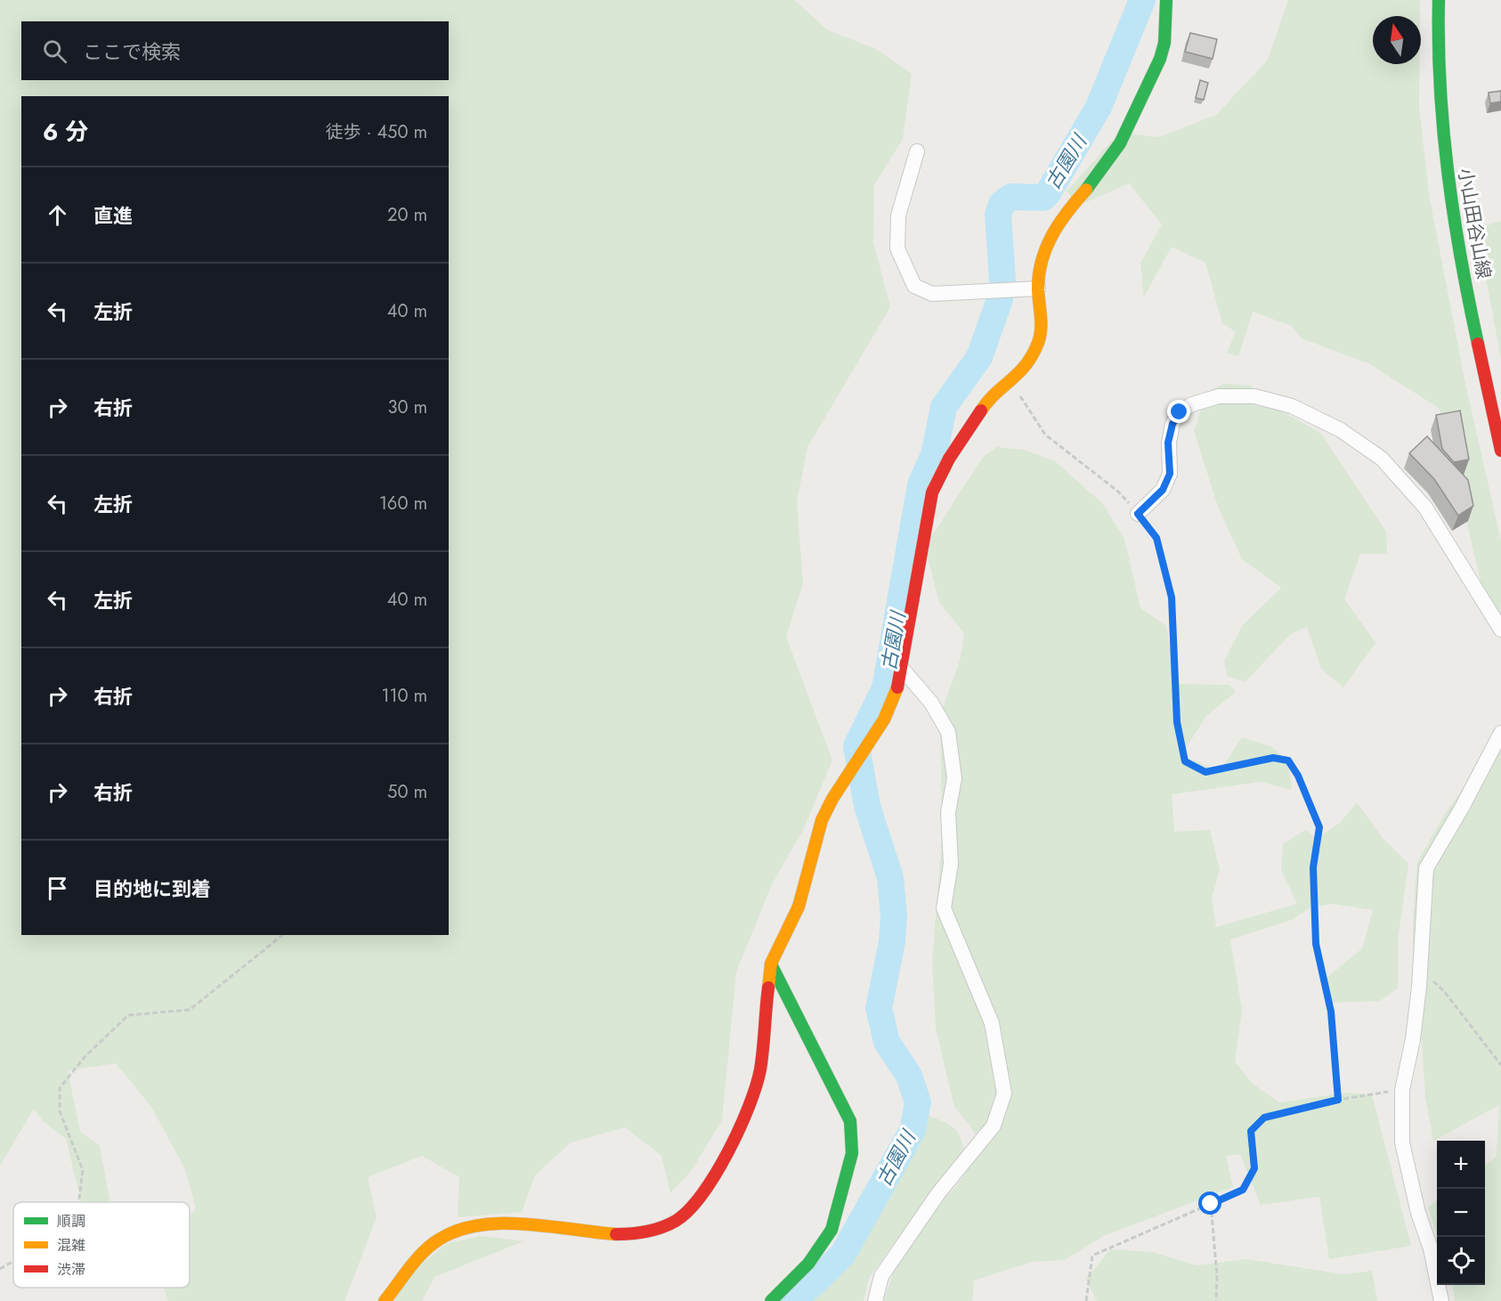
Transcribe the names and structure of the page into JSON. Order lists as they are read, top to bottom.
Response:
{
  "streets": {
    "street": ["小山田谷山線"]
  },
  "water": ["古園川"],
  "legend": ["順調", "混雑", "渋滞"],
  "north": "top",
  "page": {
    "search": "ここで検索",
    "heading": ["6 分", "徒歩 · 450 m"],
    "list": [
      ["直進", "20 m"],
      ["左折", "40 m"],
      ["右折", "30 m"],
      ["左折", "160 m"],
      ["左折", "40 m"],
      ["右折", "110 m"],
      ["右折", "50 m"],
      "目的地に到着"
    ],
    "map_buttons": ["+", "−"]
  }
}
